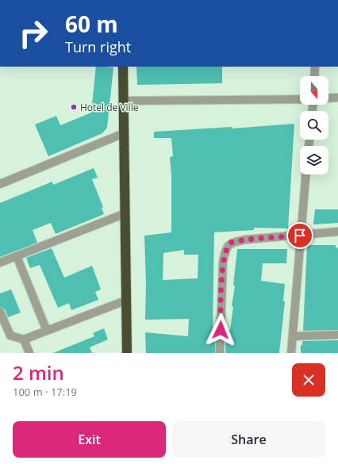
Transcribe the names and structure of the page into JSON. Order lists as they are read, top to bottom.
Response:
{
  "places": ["Hotel de Ville"],
  "north": "bottom",
  "page": {
    "turn": ["60 m", "Turn right"],
    "heading": ["2 min", "100 m · 17:19"],
    "buttons": ["Exit", "Share"]
  }
}
